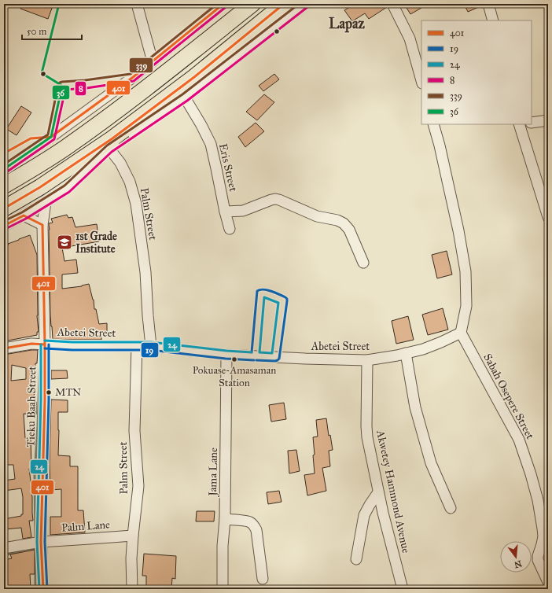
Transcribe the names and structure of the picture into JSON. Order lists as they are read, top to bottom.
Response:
{
  "streets": {
    "street": [
      "Eris Street",
      "Palm Street",
      "Abetei Street",
      "Sabah Osepere Street",
      "Tieku Baah Street",
      "Jama Lane",
      "Akwetey Hammond Avenue",
      "Palm Lane"
    ]
  },
  "crossings": [
    ["Palm Street", "Abetei Street"],
    ["Palm Street", "Palm Lane"],
    ["Abetei Street", "Sabah Osepere Street"],
    ["Abetei Street", "Tieku Baah Street"],
    ["Abetei Street", "Jama Lane"],
    ["Abetei Street", "Akwetey Hammond Avenue"],
    ["Tieku Baah Street", "Palm Lane"]
  ],
  "districts": ["Lapaz"],
  "places": {
    "school or university": ["1st Grade Institute"],
    "other": ["Pokuase-Amasaman Station", "MTN"]
  },
  "lines": [
    "transit line 401",
    "transit line 339",
    "transit line 36",
    "transit line 8",
    "transit line 19",
    "transit line 24"
  ],
  "legend": [
    "401",
    "19",
    "24",
    "8",
    "339",
    "36"
  ],
  "scale_bar": "50 m",
  "north": "bottom"
}
